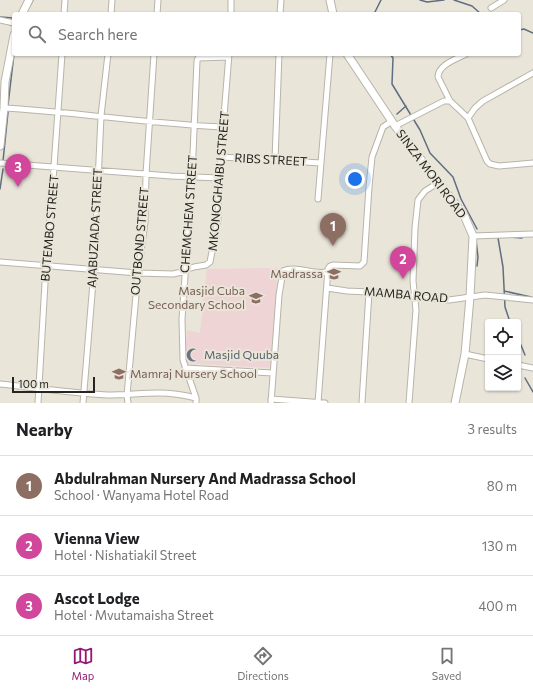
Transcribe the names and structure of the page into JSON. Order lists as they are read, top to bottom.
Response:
{
  "streets": {
    "street": [
      "RIBS STREET",
      "SINZA MORI ROAD",
      "MKONOGHAIBU STREET",
      "CHEMCHEM STREET",
      "BUTEMBO STREET",
      "AJABUZIADA STREET",
      "OUTBOND STREET",
      "MAMBA ROAD"
    ]
  },
  "crossings": [
    ["RIBS STREET", "MKONOGHAIBU STREET"],
    ["SINZA MORI ROAD", "MAMBA ROAD"],
    ["MKONOGHAIBU STREET", "CHEMCHEM STREET"],
    ["MKONOGHAIBU STREET", "BUTEMBO STREET"],
    ["MKONOGHAIBU STREET", "AJABUZIADA STREET"],
    ["MKONOGHAIBU STREET", "OUTBOND STREET"]
  ],
  "places": {
    "school or university": ["Madrassa", "Masjid Cuba Secondary School", "Mamraj Nursery School"],
    "mosque": ["Masjid Quuba"]
  },
  "scale_bar": "100 m",
  "page": {
    "search": "Search here",
    "pins": ["3", "1", "2"],
    "scale": "100 m",
    "heading": ["Nearby", "3 results"],
    "list": [
      {
        "mark": "1",
        "name": "Abdulrahman Nursery And Madrassa School",
        "note": "School · Wanyama Hotel Road",
        "value": "80 m"
      },
      {
        "mark": "2",
        "name": "Vienna View",
        "note": "Hotel · Nishatiakil Street",
        "value": "130 m"
      },
      {
        "mark": "3",
        "name": "Ascot Lodge",
        "note": "Hotel · Mvutamaisha Street",
        "value": "400 m"
      }
    ],
    "nav": ["Map", "Directions", "Saved"]
  }
}
